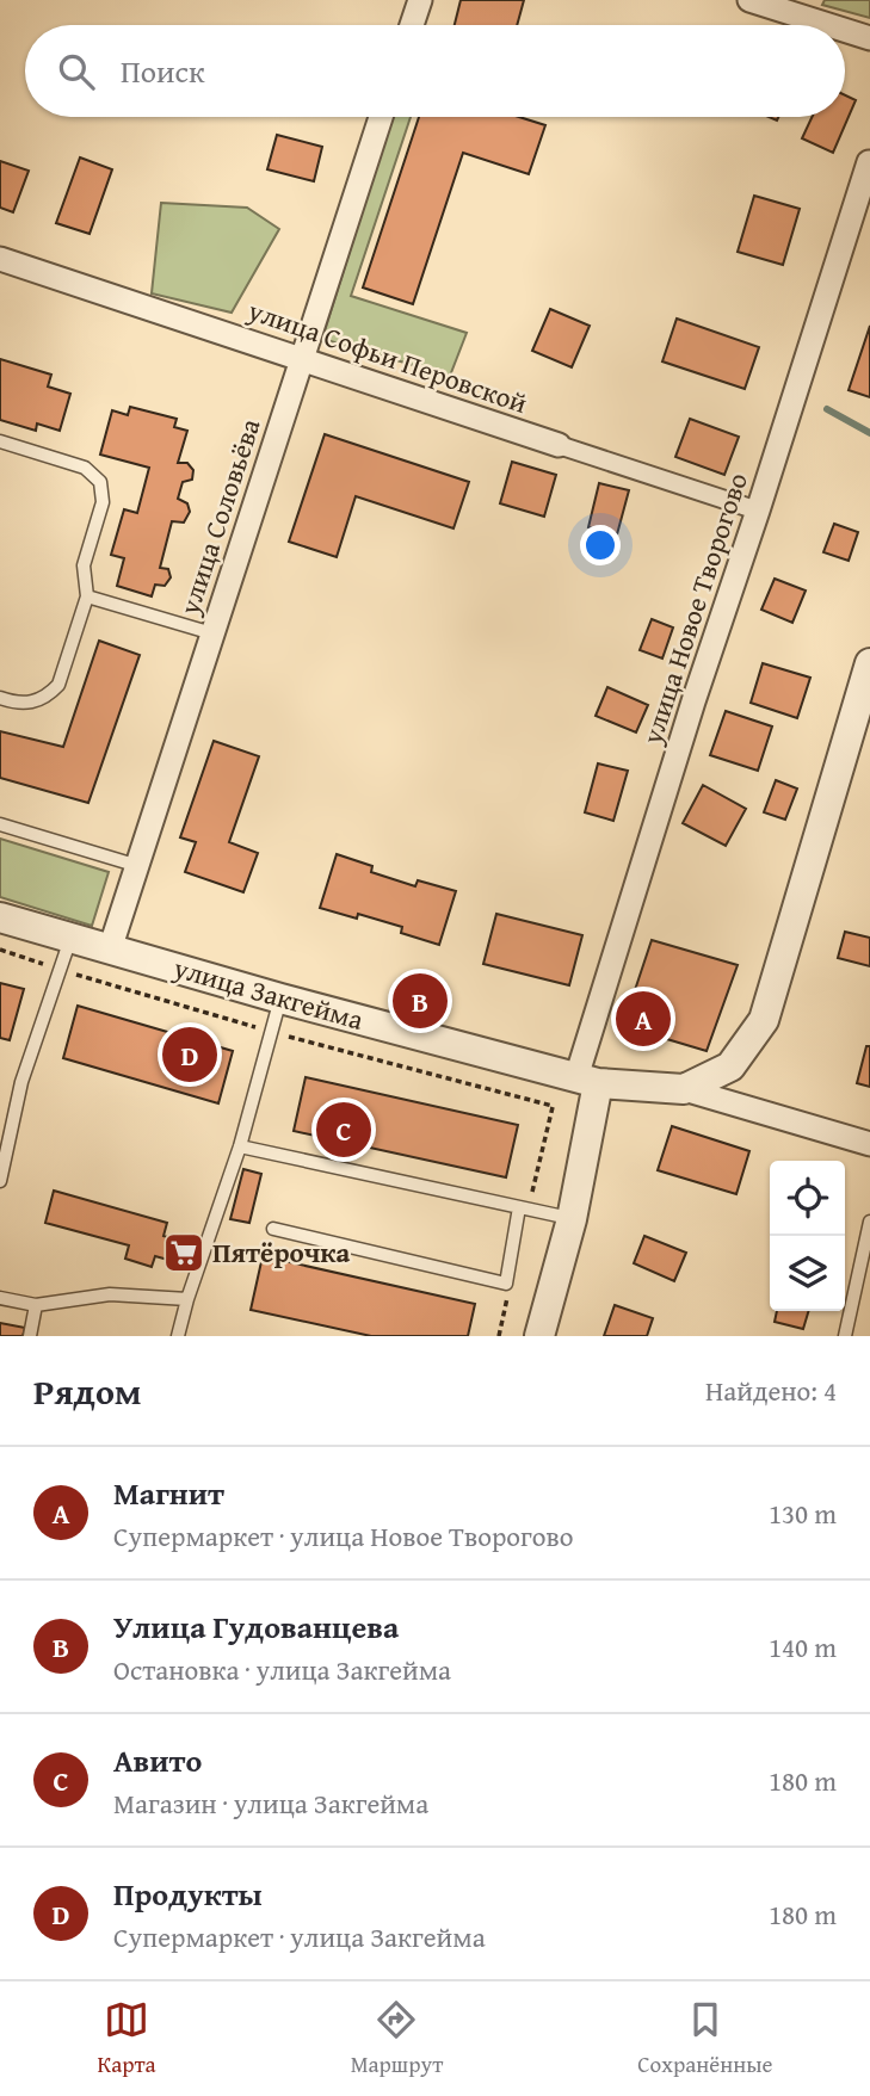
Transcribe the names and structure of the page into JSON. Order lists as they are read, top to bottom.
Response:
{
  "streets": {
    "street": [
      "улица Софьи Перовской",
      "улица Соловьёва",
      "улица Новое Творогово",
      "улица Закгейма"
    ]
  },
  "crossings": [
    ["улица Софьи Перовской", "улица Соловьёва"],
    ["улица Софьи Перовской", "улица Новое Творогово"],
    ["улица Соловьёва", "улица Закгейма"],
    ["улица Новое Творогово", "улица Закгейма"]
  ],
  "places": {
    "supermarket": ["Пятёрочка"]
  },
  "page": {
    "search": "Поиск",
    "pins": [
      "B",
      "A",
      "D",
      "C"
    ],
    "heading": ["Рядом", "Найдено: 4"],
    "list": [
      {
        "mark": "A",
        "name": "Магнит",
        "note": "Супермаркет · улица Новое Творогово",
        "value": "130 m"
      },
      {
        "mark": "B",
        "name": "Улица Гудованцева",
        "note": "Остановка · улица Закгейма",
        "value": "140 m"
      },
      {
        "mark": "C",
        "name": "Авито",
        "note": "Магазин · улица Закгейма",
        "value": "180 m"
      },
      {
        "mark": "D",
        "name": "Продукты",
        "note": "Супермаркет · улица Закгейма",
        "value": "180 m"
      }
    ],
    "nav": ["Карта", "Маршрут", "Сохранённые"]
  }
}
